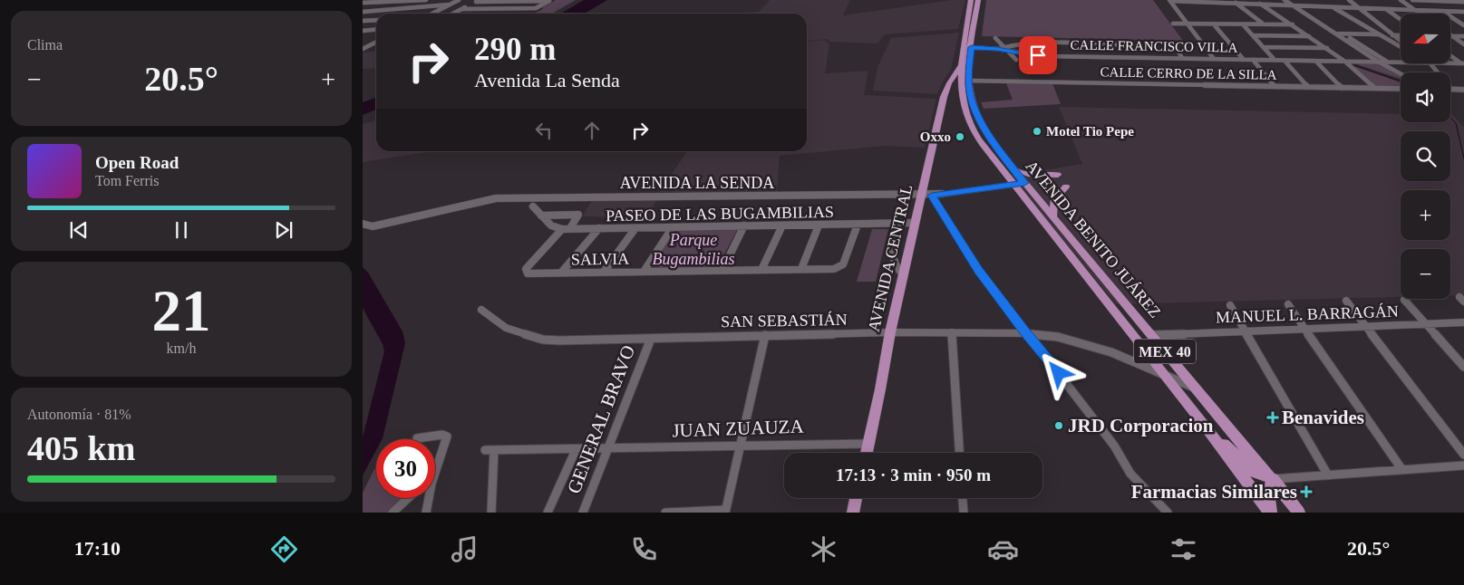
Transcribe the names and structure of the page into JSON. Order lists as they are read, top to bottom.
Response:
{
  "streets": {
    "main road": ["AVENIDA BENITO JUÁREZ", "AVENIDA CENTRAL", "MEX 40"],
    "street": [
      "CALLE FRANCISCO VILLA",
      "CALLE CERRO DE LA SILLA",
      "AVENIDA LA SENDA",
      "PASEO DE LAS BUGAMBILIAS",
      "SALVIA",
      "MANUEL L. BARRAGÁN",
      "SAN SEBASTIÁN",
      "GENERAL BRAVO",
      "JUAN ZUAUZA"
    ]
  },
  "crossings": [
    ["CALLE FRANCISCO VILLA", "MEX 40"],
    ["CALLE CERRO DE LA SILLA", "AVENIDA BENITO JUÁREZ"],
    ["CALLE CERRO DE LA SILLA", "MEX 40"],
    ["AVENIDA LA SENDA", "AVENIDA BENITO JUÁREZ"],
    ["AVENIDA LA SENDA", "AVENIDA CENTRAL"],
    ["PASEO DE LAS BUGAMBILIAS", "AVENIDA CENTRAL"],
    ["PASEO DE LAS BUGAMBILIAS", "SALVIA"],
    ["AVENIDA BENITO JUÁREZ", "AVENIDA CENTRAL"],
    ["AVENIDA BENITO JUÁREZ", "MANUEL L. BARRAGÁN"],
    ["AVENIDA BENITO JUÁREZ", "SAN SEBASTIÁN"],
    ["AVENIDA BENITO JUÁREZ", "MEX 40"],
    ["AVENIDA CENTRAL", "SAN SEBASTIÁN"],
    ["AVENIDA CENTRAL", "MEX 40"],
    ["AVENIDA CENTRAL", "JUAN ZUAUZA"],
    ["SAN SEBASTIÁN", "GENERAL BRAVO"],
    ["GENERAL BRAVO", "JUAN ZUAUZA"]
  ],
  "parks": ["Parque Bugambilias"],
  "places": {
    "other": ["Motel Tio Pepe", "Oxxo", "JRD Corporacion"],
    "health": ["Benavides", "Farmacias Similares"]
  },
  "north": "left",
  "page": {
    "tile": [
      "Clima",
      ["21", "km/h"],
      ["Autonomía · 81%", "405 km"]
    ],
    "map_buttons": ["+", "−"],
    "turn": ["290 m", "Avenida La Senda"],
    "heat": ["−", "20.5°", "+"],
    "song": ["Open Road", "Tom Ferris"],
    "limit": "30",
    "trip": "17:13 · 3 min · 950 m",
    "tabs": ["17:10", "20.5°"]
  }
}
